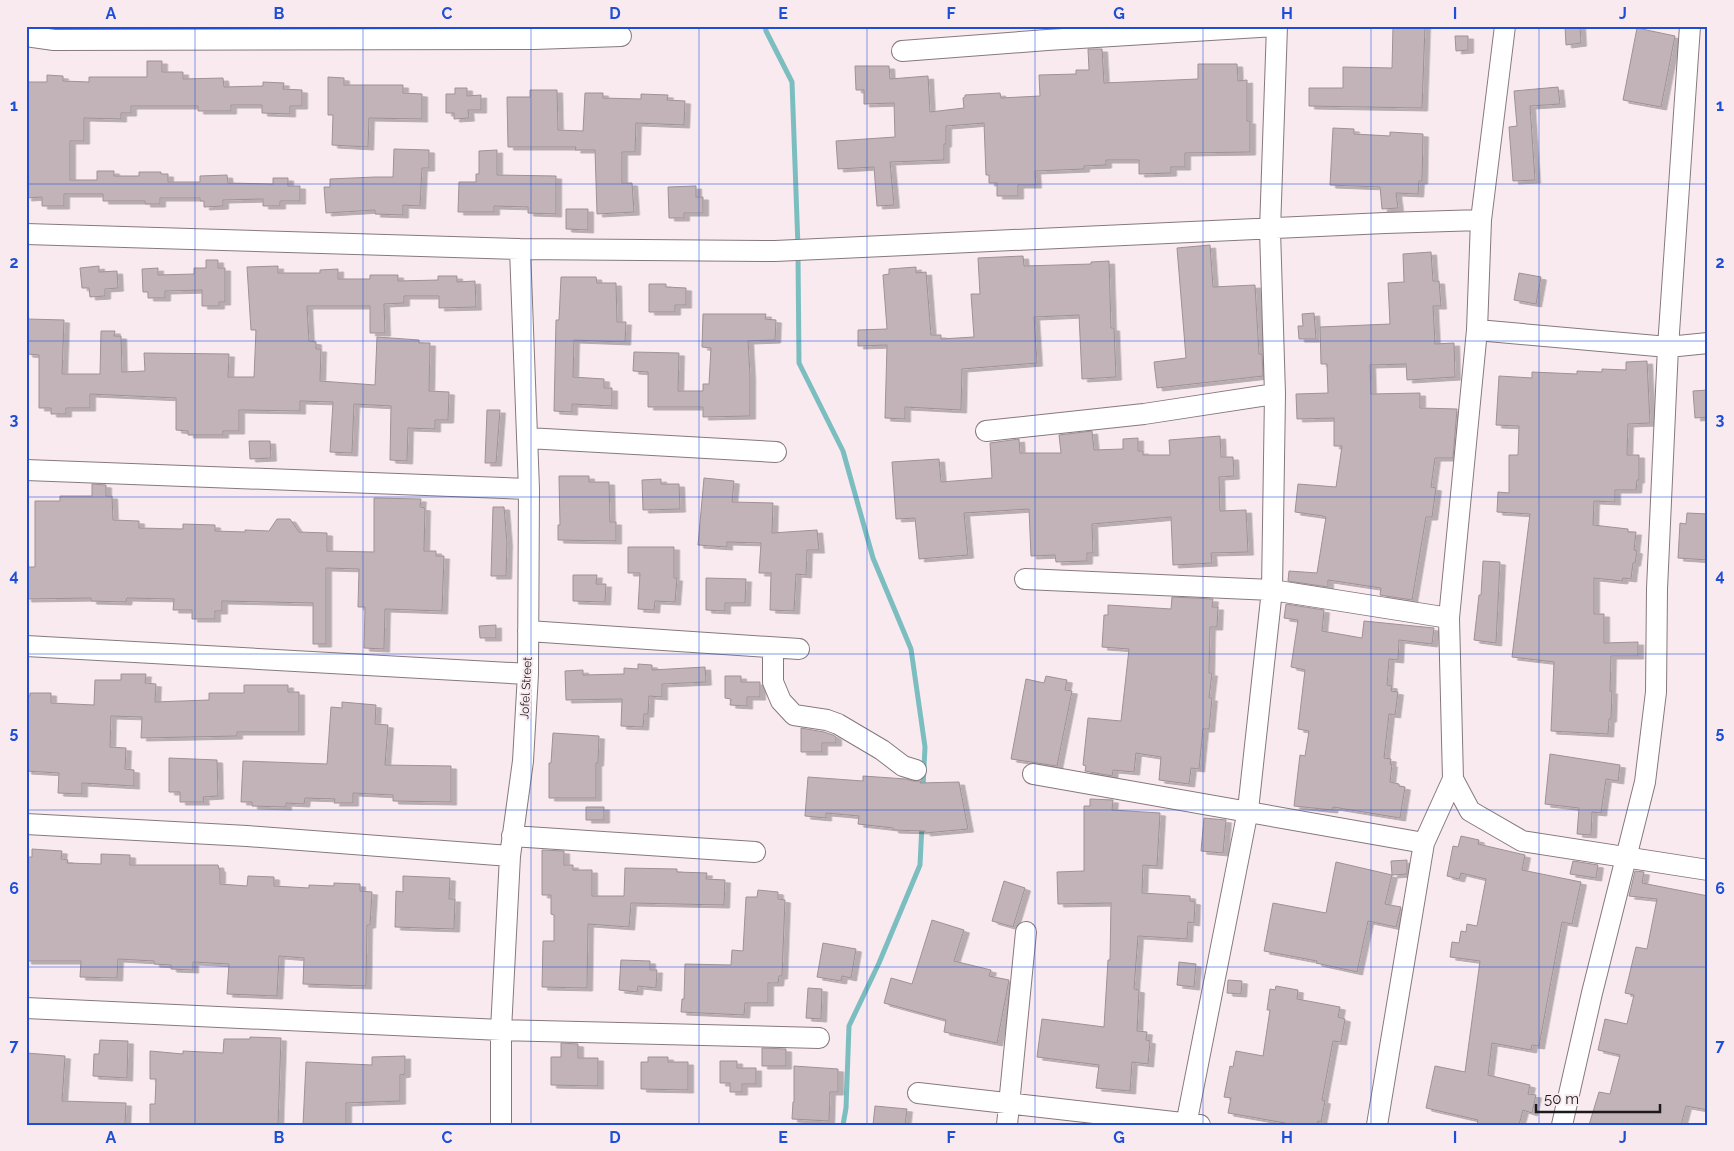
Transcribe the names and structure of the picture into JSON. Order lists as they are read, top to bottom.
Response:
{
  "streets": {
    "street": ["Jofel Street"]
  },
  "scale_bar": "50 m",
  "grid": {
    "columns": [
      "A",
      "B",
      "C",
      "D",
      "E",
      "F",
      "G",
      "H",
      "I",
      "J"
    ],
    "rows": [
      "1",
      "2",
      "3",
      "4",
      "5",
      "6",
      "7"
    ]
  }
}
